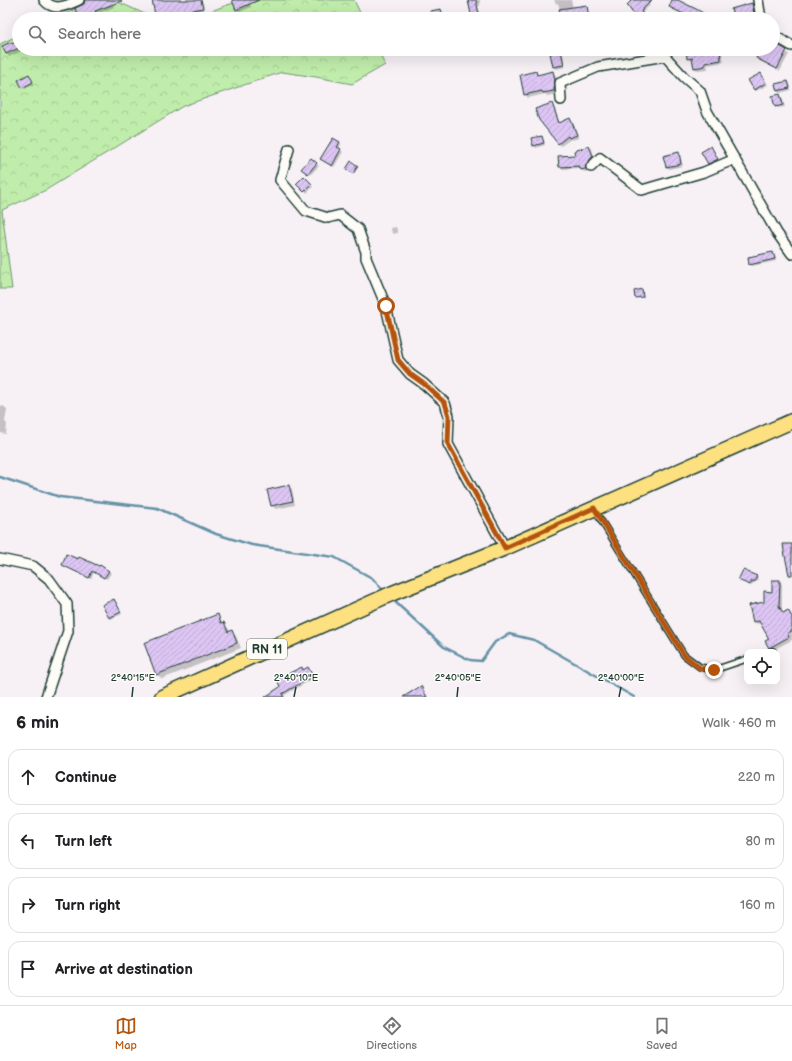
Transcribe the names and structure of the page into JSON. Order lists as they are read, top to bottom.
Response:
{
  "streets": {
    "main road": ["RN 11"]
  },
  "page": {
    "search": "Search here",
    "heading": ["6 min", "Walk · 460 m"],
    "list": [
      ["Continue", "220 m"],
      ["Turn left", "80 m"],
      ["Turn right", "160 m"],
      "Arrive at destination"
    ],
    "nav": ["Map", "Directions", "Saved"]
  },
  "coordinates": [
    "2°40'15\"E",
    "2°40'10\"E",
    "2°40'05\"E",
    "2°40'00\"E"
  ]
}
